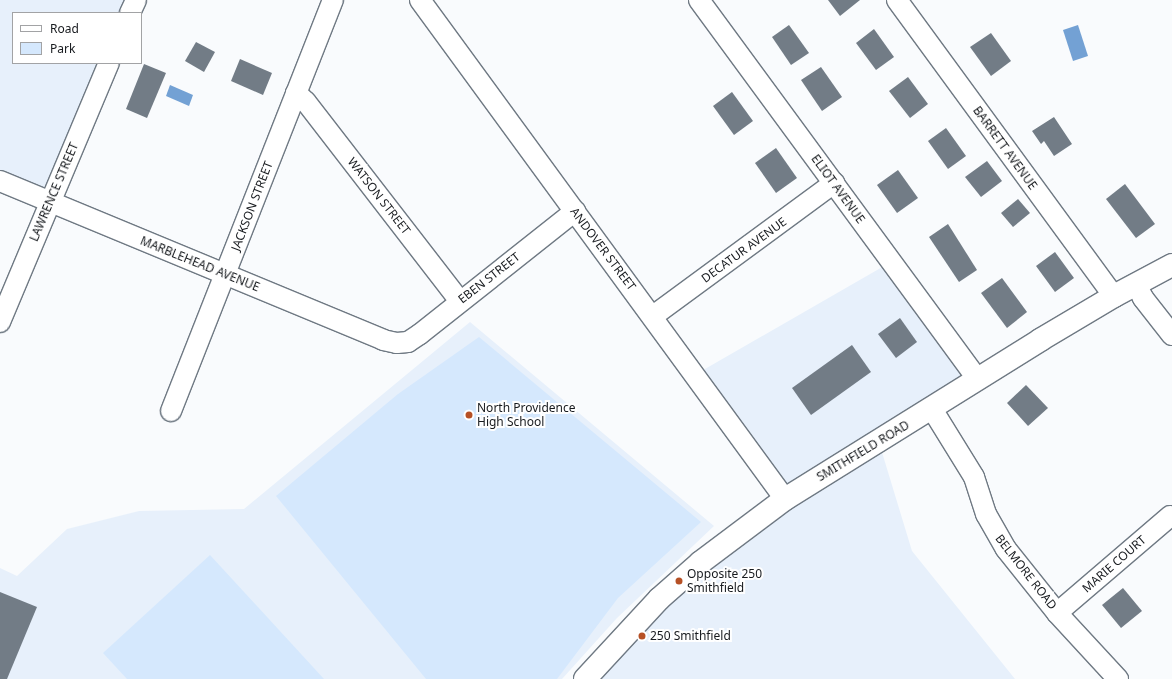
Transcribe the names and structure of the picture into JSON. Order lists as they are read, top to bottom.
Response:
{
  "streets": {
    "main road": ["SMITHFIELD ROAD"],
    "street": [
      "BARRETT AVENUE",
      "ELIOT AVENUE",
      "LAWRENCE STREET",
      "WATSON STREET",
      "JACKSON STREET",
      "ANDOVER STREET",
      "DECATUR AVENUE",
      "MARBLEHEAD AVENUE",
      "EBEN STREET",
      "MARIE COURT",
      "BELMORE ROAD"
    ]
  },
  "crossings": [
    ["BARRETT AVENUE", "SMITHFIELD ROAD"],
    ["ELIOT AVENUE", "DECATUR AVENUE"],
    ["ELIOT AVENUE", "SMITHFIELD ROAD"],
    ["LAWRENCE STREET", "MARBLEHEAD AVENUE"],
    ["WATSON STREET", "JACKSON STREET"],
    ["WATSON STREET", "EBEN STREET"],
    ["JACKSON STREET", "MARBLEHEAD AVENUE"],
    ["ANDOVER STREET", "DECATUR AVENUE"],
    ["ANDOVER STREET", "EBEN STREET"],
    ["ANDOVER STREET", "SMITHFIELD ROAD"],
    ["MARBLEHEAD AVENUE", "EBEN STREET"],
    ["SMITHFIELD ROAD", "BELMORE ROAD"],
    ["MARIE COURT", "BELMORE ROAD"]
  ],
  "places": ["North Providence High School", "Opposite 250 Smithfield", "250 Smithfield"],
  "legend": ["Road", "Park"]
}
